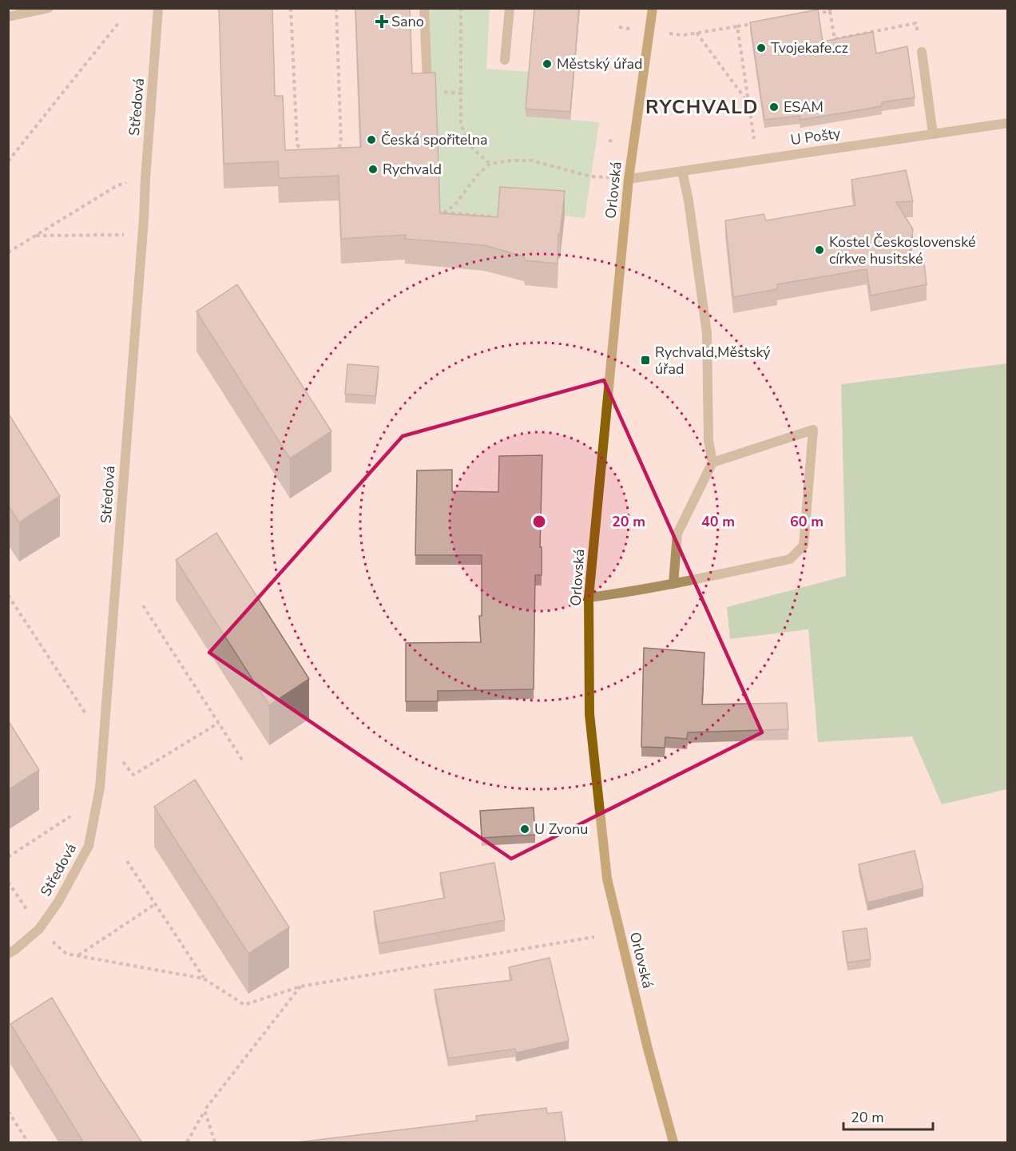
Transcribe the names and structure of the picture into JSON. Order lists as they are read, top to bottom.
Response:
{
  "streets": {
    "main road": ["Orlovská"],
    "street": ["Středová", "U Pošty"]
  },
  "crossings": [
    ["U Pošty", "Orlovská"]
  ],
  "districts": ["RYCHVALD"],
  "places": {
    "health": ["Sano"],
    "other": [
      "Tvojekafe.cz",
      "Městský úřad",
      "ESAM",
      "Česká spořitelna",
      "Rychvald",
      "Kostel Československé církve husitské",
      "U Zvonu"
    ],
    "transit": ["Rychvald,Městský úřad"]
  },
  "scale_bar": "20 m",
  "rings": ["20 m", "40 m", "60 m"]
}
